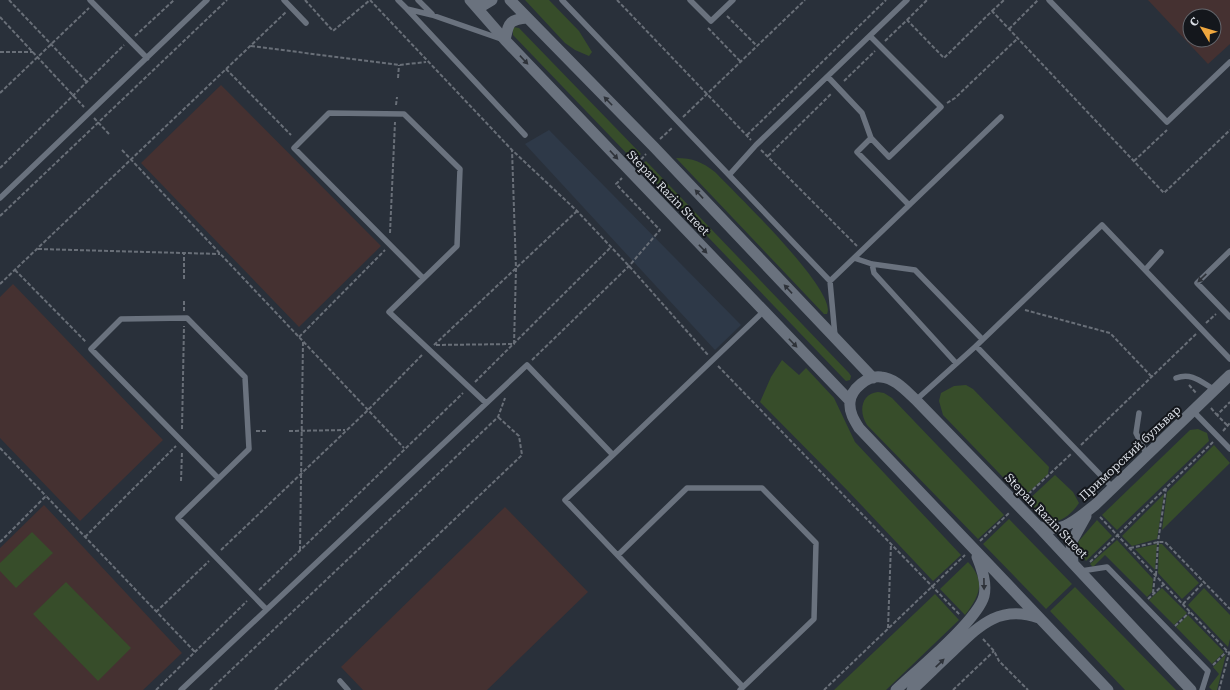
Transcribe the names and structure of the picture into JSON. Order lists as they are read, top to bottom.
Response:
{
  "streets": {
    "main road": ["Stepan Razin Street", "Приморский бульвар"]
  },
  "crossings": [
    ["Stepan Razin Street", "Приморский бульвар"]
  ],
  "north": "top left"
}
